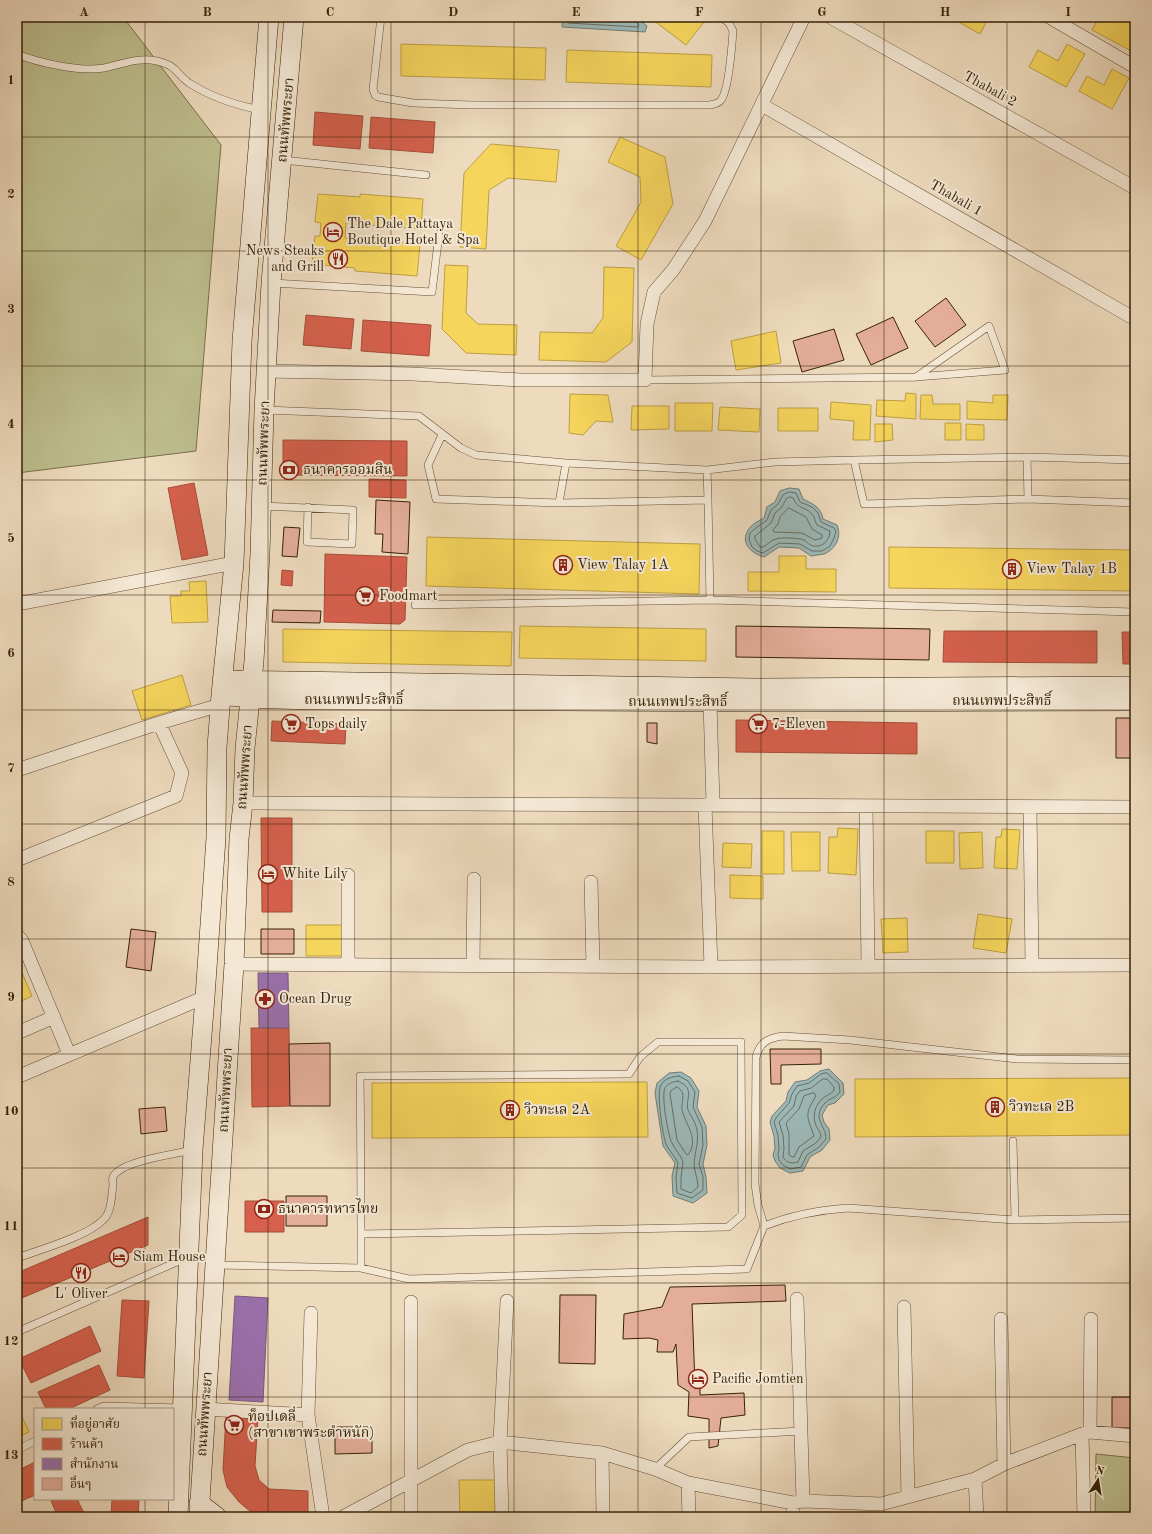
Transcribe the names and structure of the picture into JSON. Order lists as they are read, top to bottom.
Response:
{
  "streets": {
    "main road": ["ถนนทัพพระยา", "ถนนเทพประสิทธิ์"],
    "street": ["Thabali 2", "Thabali 1"]
  },
  "crossings": [
    ["ถนนทัพพระยา", "ถนนเทพประสิทธิ์"]
  ],
  "places": {
    "hotel": [
      "The Dale Pattaya Boutique Hotel & Spa",
      "White Lily",
      "Siam House",
      "Pacific Jomtien"
    ],
    "restaurant": ["News Steaks and Grill", "L' Oliver"],
    "bank": ["ธนาคารออมสิน", "ธนาคารทหารไทย"],
    "building": [
      "View Talay 1A",
      "View Talay 1B",
      "วิวทะเล 2B",
      "วิวทะเล 2A"
    ],
    "supermarket": [
      "Foodmart",
      "Tops daily",
      "7-Eleven",
      "ท็อปเดลี่ (สาขาเขาพระตำหนัก)"
    ],
    "pharmacy": ["Ocean Drug"]
  },
  "legend": [
    "ที่อยู่อาศัย",
    "ร้านค้า",
    "สำนักงาน",
    "อื่นๆ"
  ],
  "north": "top",
  "grid": {
    "columns": [
      "A",
      "B",
      "C",
      "D",
      "E",
      "F",
      "G",
      "H",
      "I"
    ],
    "rows": [
      "1",
      "2",
      "3",
      "4",
      "5",
      "6",
      "7",
      "8",
      "9",
      "10",
      "11",
      "12",
      "13"
    ]
  }
}
